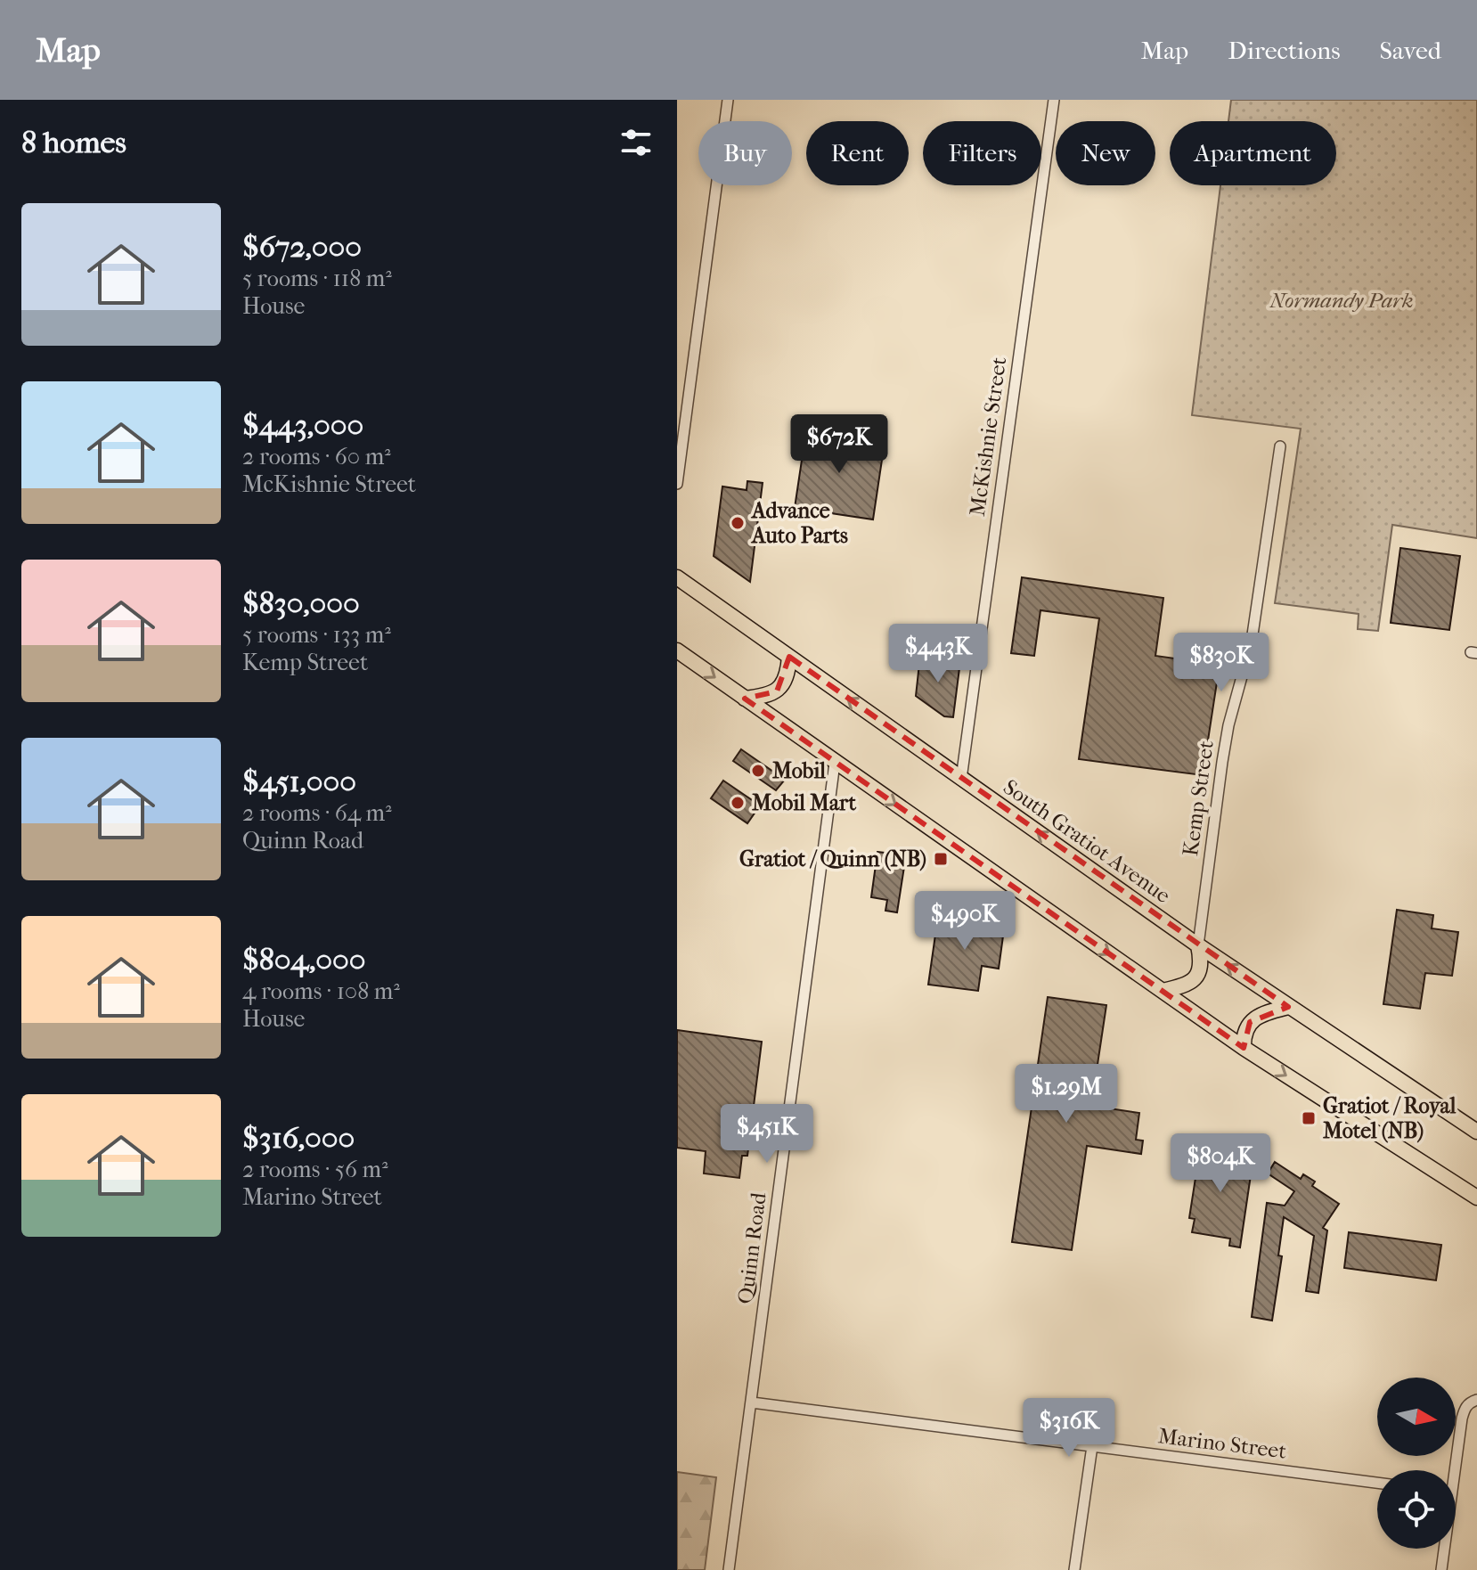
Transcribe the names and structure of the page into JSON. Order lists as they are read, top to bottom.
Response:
{
  "streets": {
    "main road": ["South Gratiot Avenue"],
    "street": [
      "McKishnie Street",
      "Kemp Street",
      "Quinn Road",
      "Marino Street"
    ]
  },
  "crossings": [
    ["McKishnie Street", "South Gratiot Avenue"],
    ["Kemp Street", "South Gratiot Avenue"],
    ["Quinn Road", "Marino Street"]
  ],
  "parks": ["Normandy Park"],
  "places": {
    "other": ["Advance Auto Parts", "Mobil", "Mobil Mart"],
    "transit": ["Gratiot / Quinn (NB)", "Gratiot / Royal Motel (NB)"]
  },
  "north": "right",
  "page": {
    "header": "Map",
    "nav": ["Map", "Directions", "Saved"],
    "heading": "8 homes",
    "chip": [
      "Buy",
      "Rent",
      "Filters",
      "New",
      "Apartment"
    ],
    "list": [
      {
        "name": "$672,000",
        "note": "5 rooms · 118 m² · House"
      },
      {
        "name": "$443,000",
        "note": "2 rooms · 60 m² · McKishnie Street"
      },
      {
        "name": "$830,000",
        "note": "5 rooms · 133 m² · Kemp Street"
      },
      {
        "name": "$451,000",
        "note": "2 rooms · 64 m² · Quinn Road"
      },
      {
        "name": "$804,000",
        "note": "4 rooms · 108 m² · House"
      },
      {
        "name": "$316,000",
        "note": "2 rooms · 56 m² · Marino Street"
      }
    ],
    "price": [
      "$672K",
      "$443K",
      "$830K",
      "$490K",
      "$1.29M",
      "$451K",
      "$804K",
      "$316K"
    ]
  }
}
